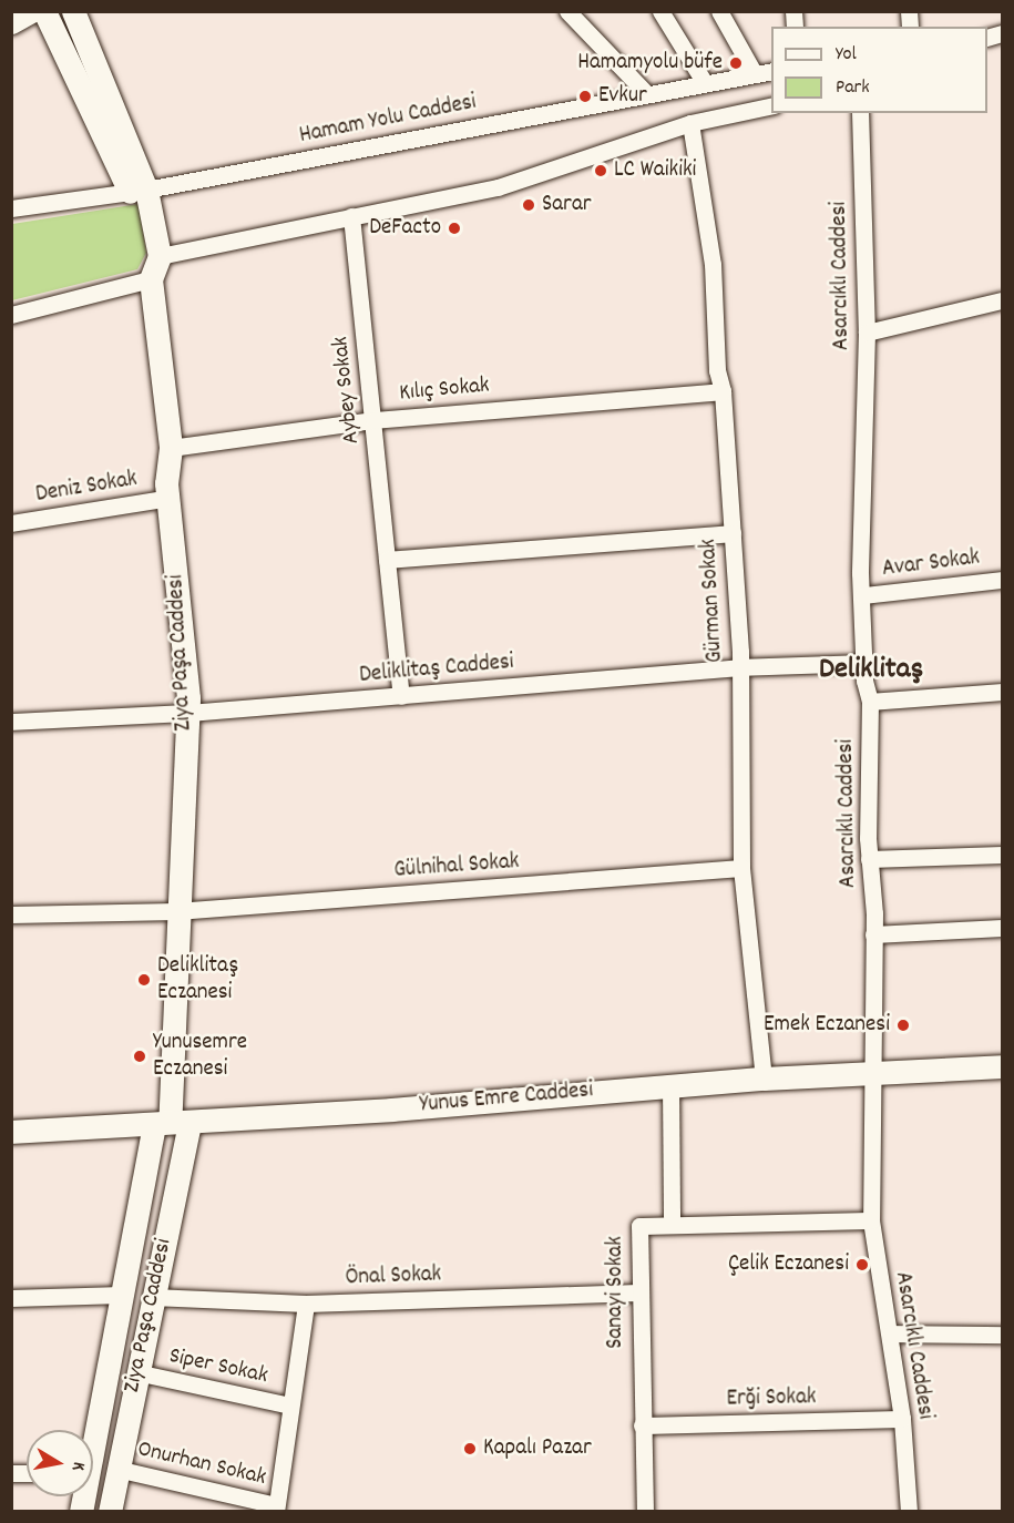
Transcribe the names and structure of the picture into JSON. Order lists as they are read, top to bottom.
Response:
{
  "streets": {
    "main road": ["Ziya Paşa Caddesi", "Yunus Emre Caddesi"],
    "street": [
      "Hamam Yolu Caddesi",
      "Asarcıklı Caddesi",
      "Aybey Sokak",
      "Kılıç Sokak",
      "Deniz Sokak",
      "Avar Sokak",
      "Gürman Sokak",
      "Deliklitaş Caddesi",
      "Gülnihal Sokak",
      "Önal Sokak",
      "Sanayi Sokak",
      "Siper Sokak",
      "Erği Sokak",
      "Onurhan Sokak"
    ]
  },
  "crossings": [
    ["Asarcıklı Caddesi", "Avar Sokak"],
    ["Asarcıklı Caddesi", "Deliklitaş Caddesi"],
    ["Asarcıklı Caddesi", "Yunus Emre Caddesi"],
    ["Asarcıklı Caddesi", "Sanayi Sokak"],
    ["Asarcıklı Caddesi", "Erği Sokak"],
    ["Aybey Sokak", "Kılıç Sokak"],
    ["Aybey Sokak", "Deliklitaş Caddesi"],
    ["Kılıç Sokak", "Gürman Sokak"],
    ["Kılıç Sokak", "Ziya Paşa Caddesi"],
    ["Deniz Sokak", "Ziya Paşa Caddesi"],
    ["Gürman Sokak", "Deliklitaş Caddesi"],
    ["Gürman Sokak", "Gülnihal Sokak"],
    ["Gürman Sokak", "Yunus Emre Caddesi"],
    ["Ziya Paşa Caddesi", "Deliklitaş Caddesi"],
    ["Ziya Paşa Caddesi", "Gülnihal Sokak"],
    ["Ziya Paşa Caddesi", "Yunus Emre Caddesi"],
    ["Ziya Paşa Caddesi", "Önal Sokak"],
    ["Ziya Paşa Caddesi", "Siper Sokak"],
    ["Ziya Paşa Caddesi", "Onurhan Sokak"],
    ["Önal Sokak", "Sanayi Sokak"],
    ["Sanayi Sokak", "Erği Sokak"]
  ],
  "districts": ["Deliklitaş"],
  "places": [
    "Hamamyolu büfe",
    "Evkur",
    "LC Waikiki",
    "Sarar",
    "DeFacto",
    "Deliklitaş Eczanesi",
    "Emek Eczanesi",
    "Yunusemre Eczanesi",
    "Çelik Eczanesi",
    "Kapalı Pazar"
  ],
  "legend": ["Yol", "Park"],
  "north": "right"
}
